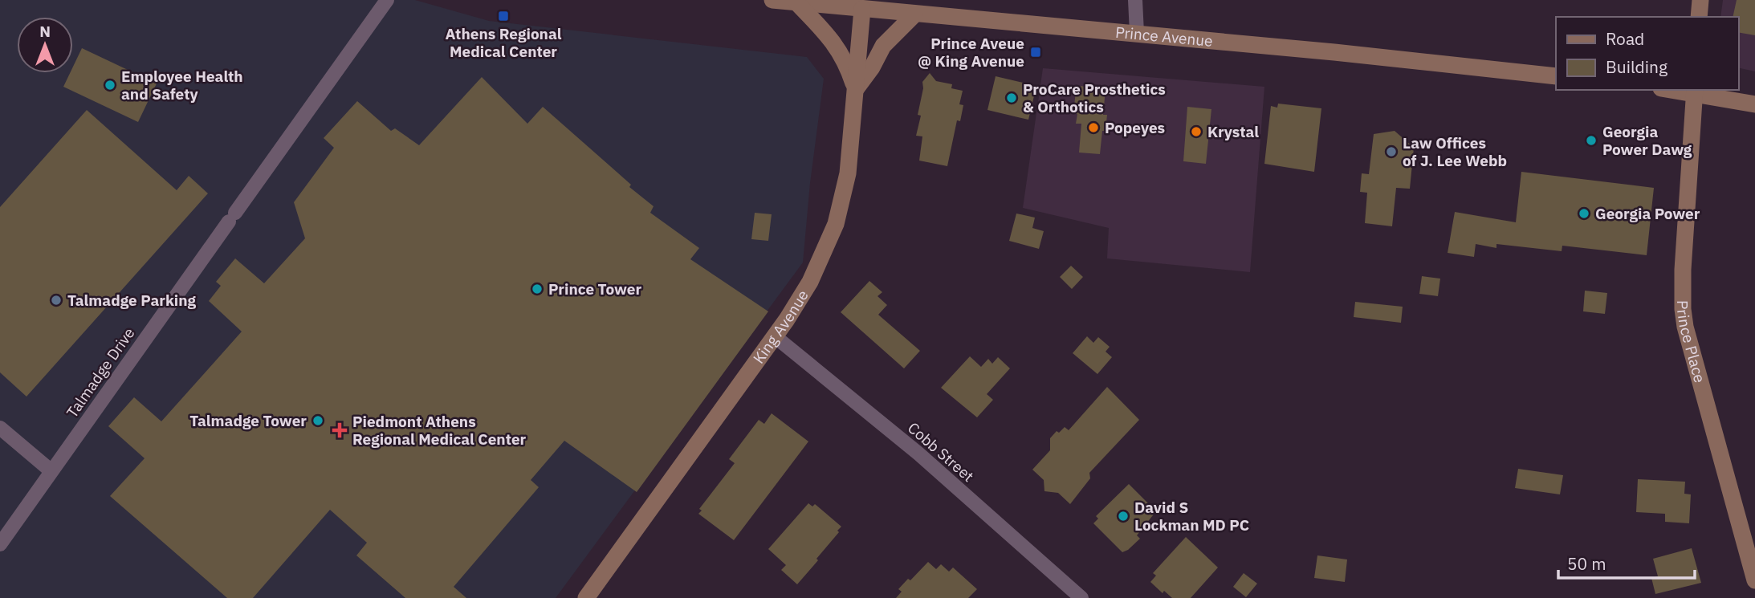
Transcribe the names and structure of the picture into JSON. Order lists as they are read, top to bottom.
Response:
{
  "streets": {
    "street": [
      "Prince Avenue",
      "King Avenue",
      "Prince Place",
      "Talmadge Drive",
      "Cobb Street"
    ]
  },
  "crossings": [
    ["Prince Avenue", "King Avenue"],
    ["King Avenue", "Cobb Street"]
  ],
  "places": {
    "transit": ["Athens Regional Medical Center", "Prince Aveue @ King Avenue"],
    "other": [
      "Employee Health and Safety",
      "ProCare Prosthetics & Orthotics",
      "Popeyes",
      "Krystal",
      "Georgia Power Dawg",
      "Law Offices of J. Lee Webb",
      "Georgia Power",
      "Prince Tower",
      "Talmadge Parking",
      "Talmadge Tower",
      "David S Lockman MD PC"
    ],
    "health": ["Piedmont Athens Regional Medical Center"]
  },
  "legend": ["Road", "Building"],
  "scale_bar": "50 m",
  "north": "top"
}
